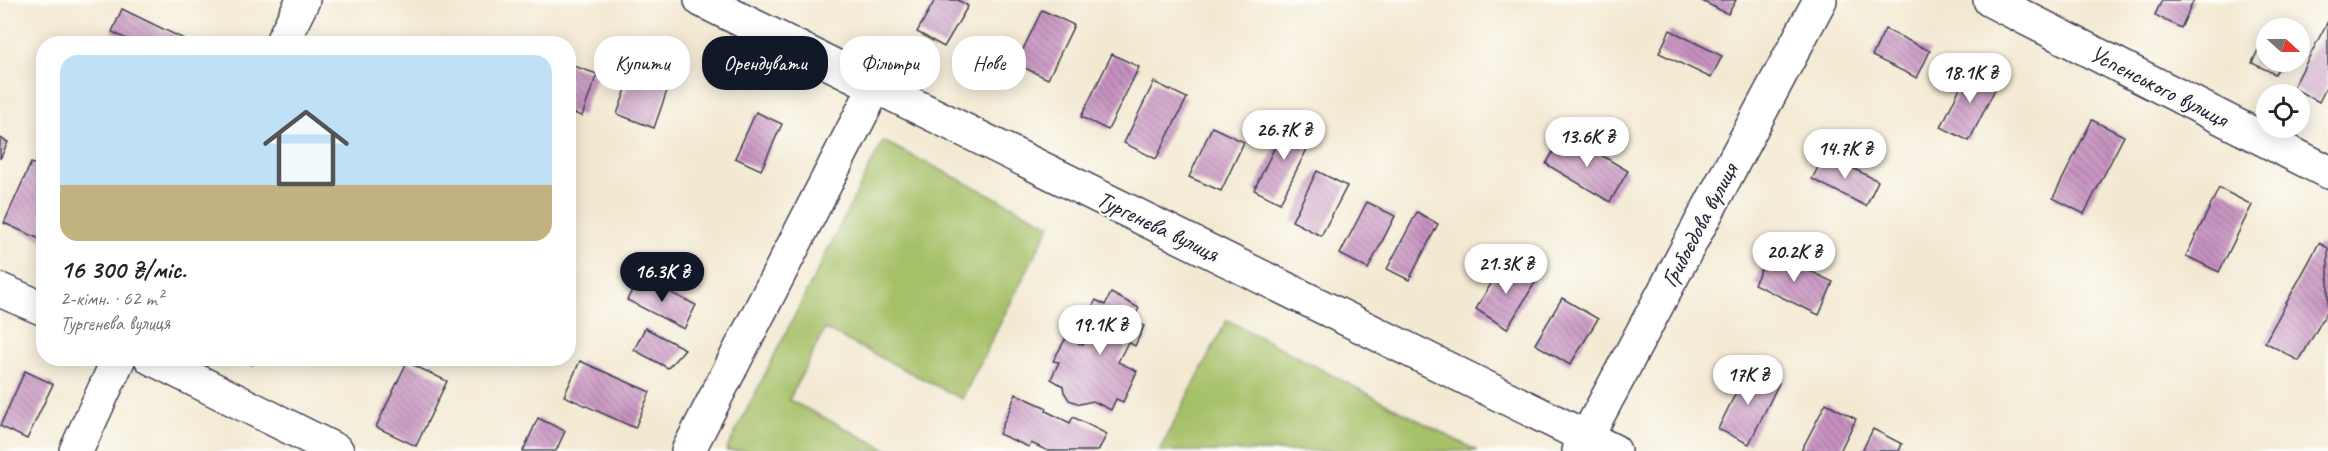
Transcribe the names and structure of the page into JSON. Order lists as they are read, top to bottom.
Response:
{
  "streets": {
    "street": ["Успенського вулиця", "Грибоєдова вулиця", "Тургенєва вулиця"]
  },
  "crossings": [
    ["Грибоєдова вулиця", "Тургенєва вулиця"]
  ],
  "north": "right",
  "page": {
    "chip": [
      "Купити",
      "Орендувати",
      "Фільтри",
      "Нове"
    ],
    "list": [
      {
        "name": "16 300 ₴/міс.",
        "note": "2-кімн. · 62 m² · Тургенєва вулиця"
      }
    ],
    "price": [
      "18.1K ₴",
      "26.7K ₴",
      "13.6K ₴",
      "14.7K ₴",
      "20.2K ₴",
      "21.3K ₴",
      "16.3K ₴",
      "19.1K ₴",
      "17K ₴"
    ]
  }
}
